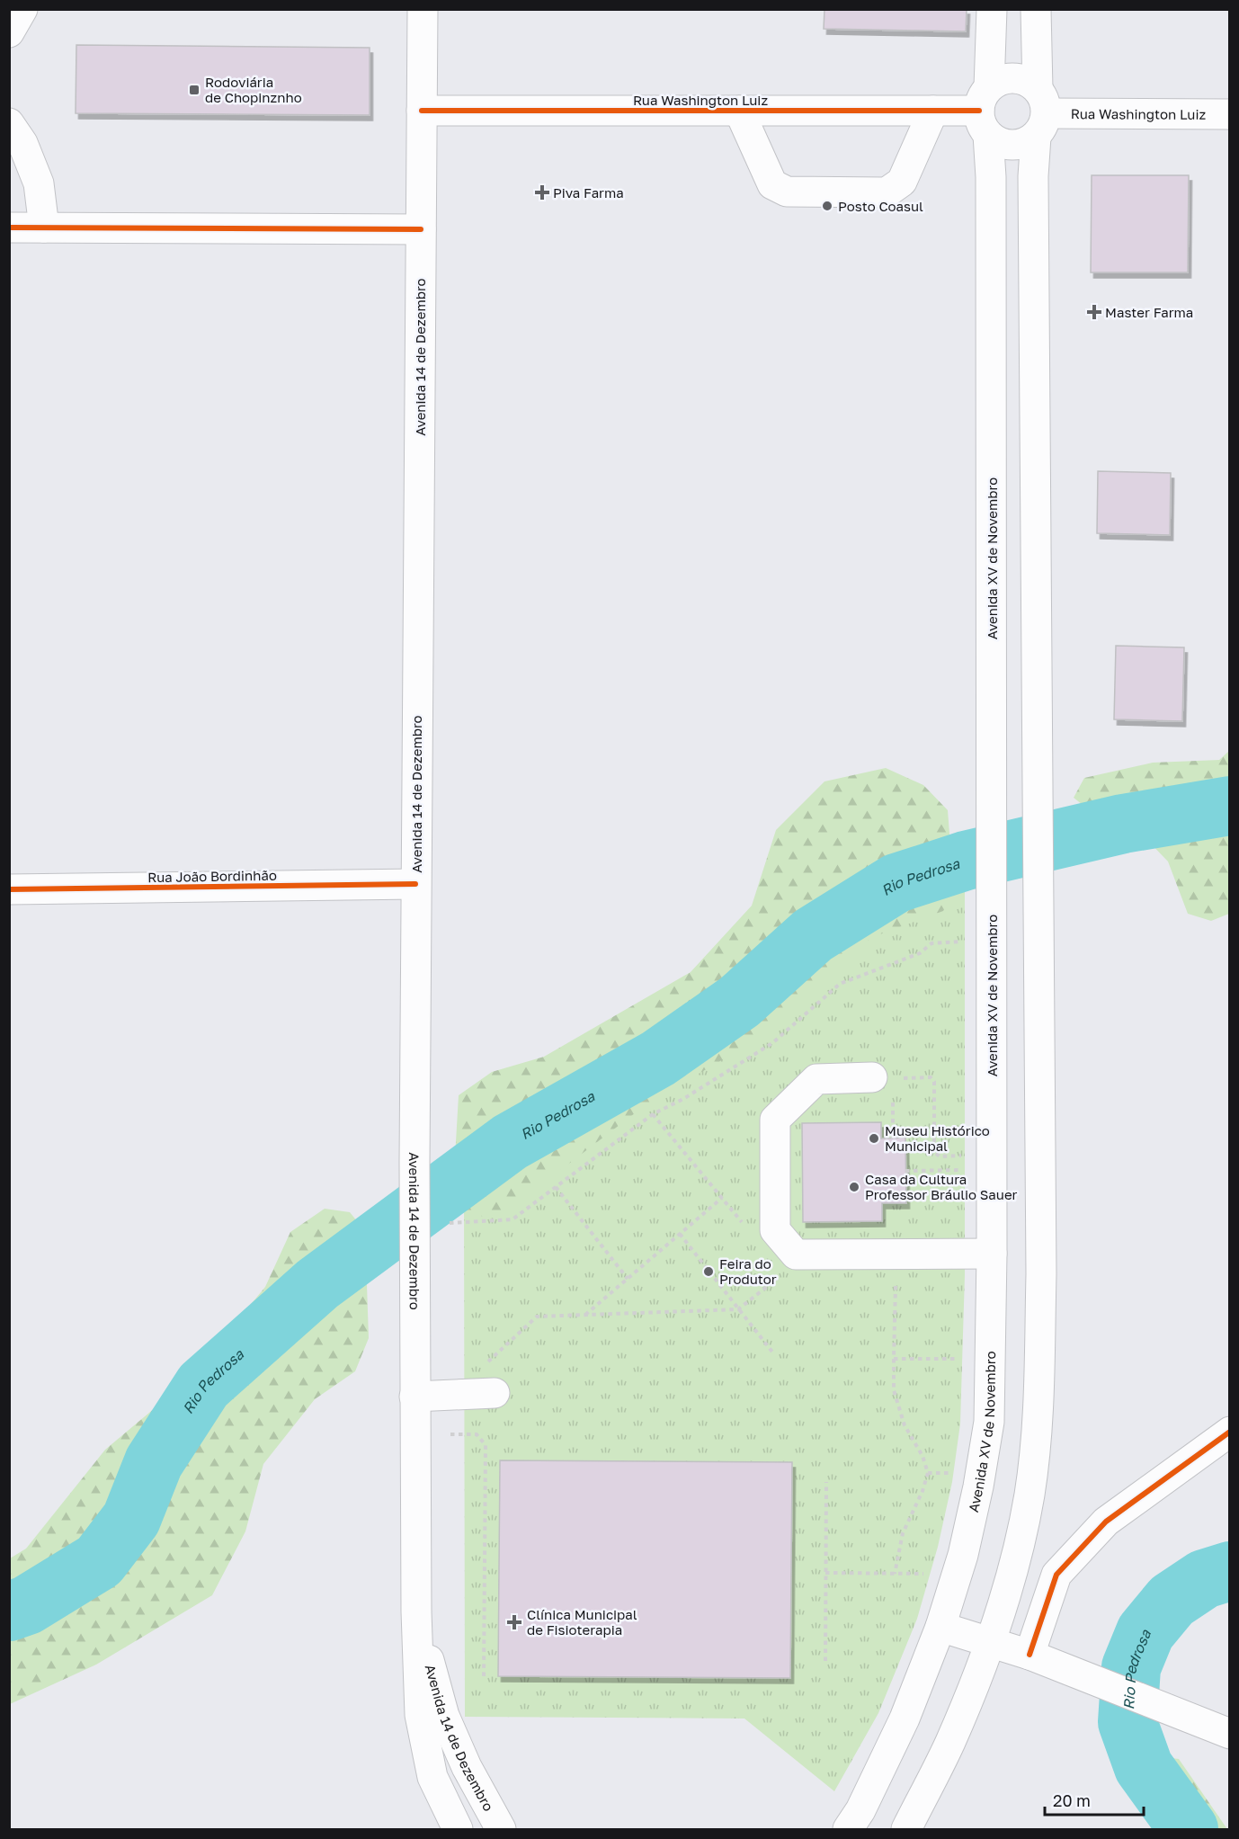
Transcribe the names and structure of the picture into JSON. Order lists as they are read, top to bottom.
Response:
{
  "streets": {
    "main road": [
      "Rua Washington Luiz",
      "Avenida 14 de Dezembro",
      "Avenida XV de Novembro",
      "Rua João Bordinhão"
    ]
  },
  "crossings": [
    ["Rua Washington Luiz", "Avenida 14 de Dezembro"],
    ["Rua Washington Luiz", "Avenida XV de Novembro"],
    ["Avenida 14 de Dezembro", "Rua João Bordinhão"]
  ],
  "water": ["Rio Pedrosa"],
  "places": {
    "transit": ["Rodoviária de Chopinznho"],
    "health": ["Piva Farma", "Master Farma", "Clínica Municipal de Fisioterapia"],
    "other": [
      "Posto Coasul",
      "Museu Histórico Municipal",
      "Casa da Cultura Professor Bráulio Sauer",
      "Feira do Produtor"
    ]
  },
  "scale_bar": "20 m"
}
